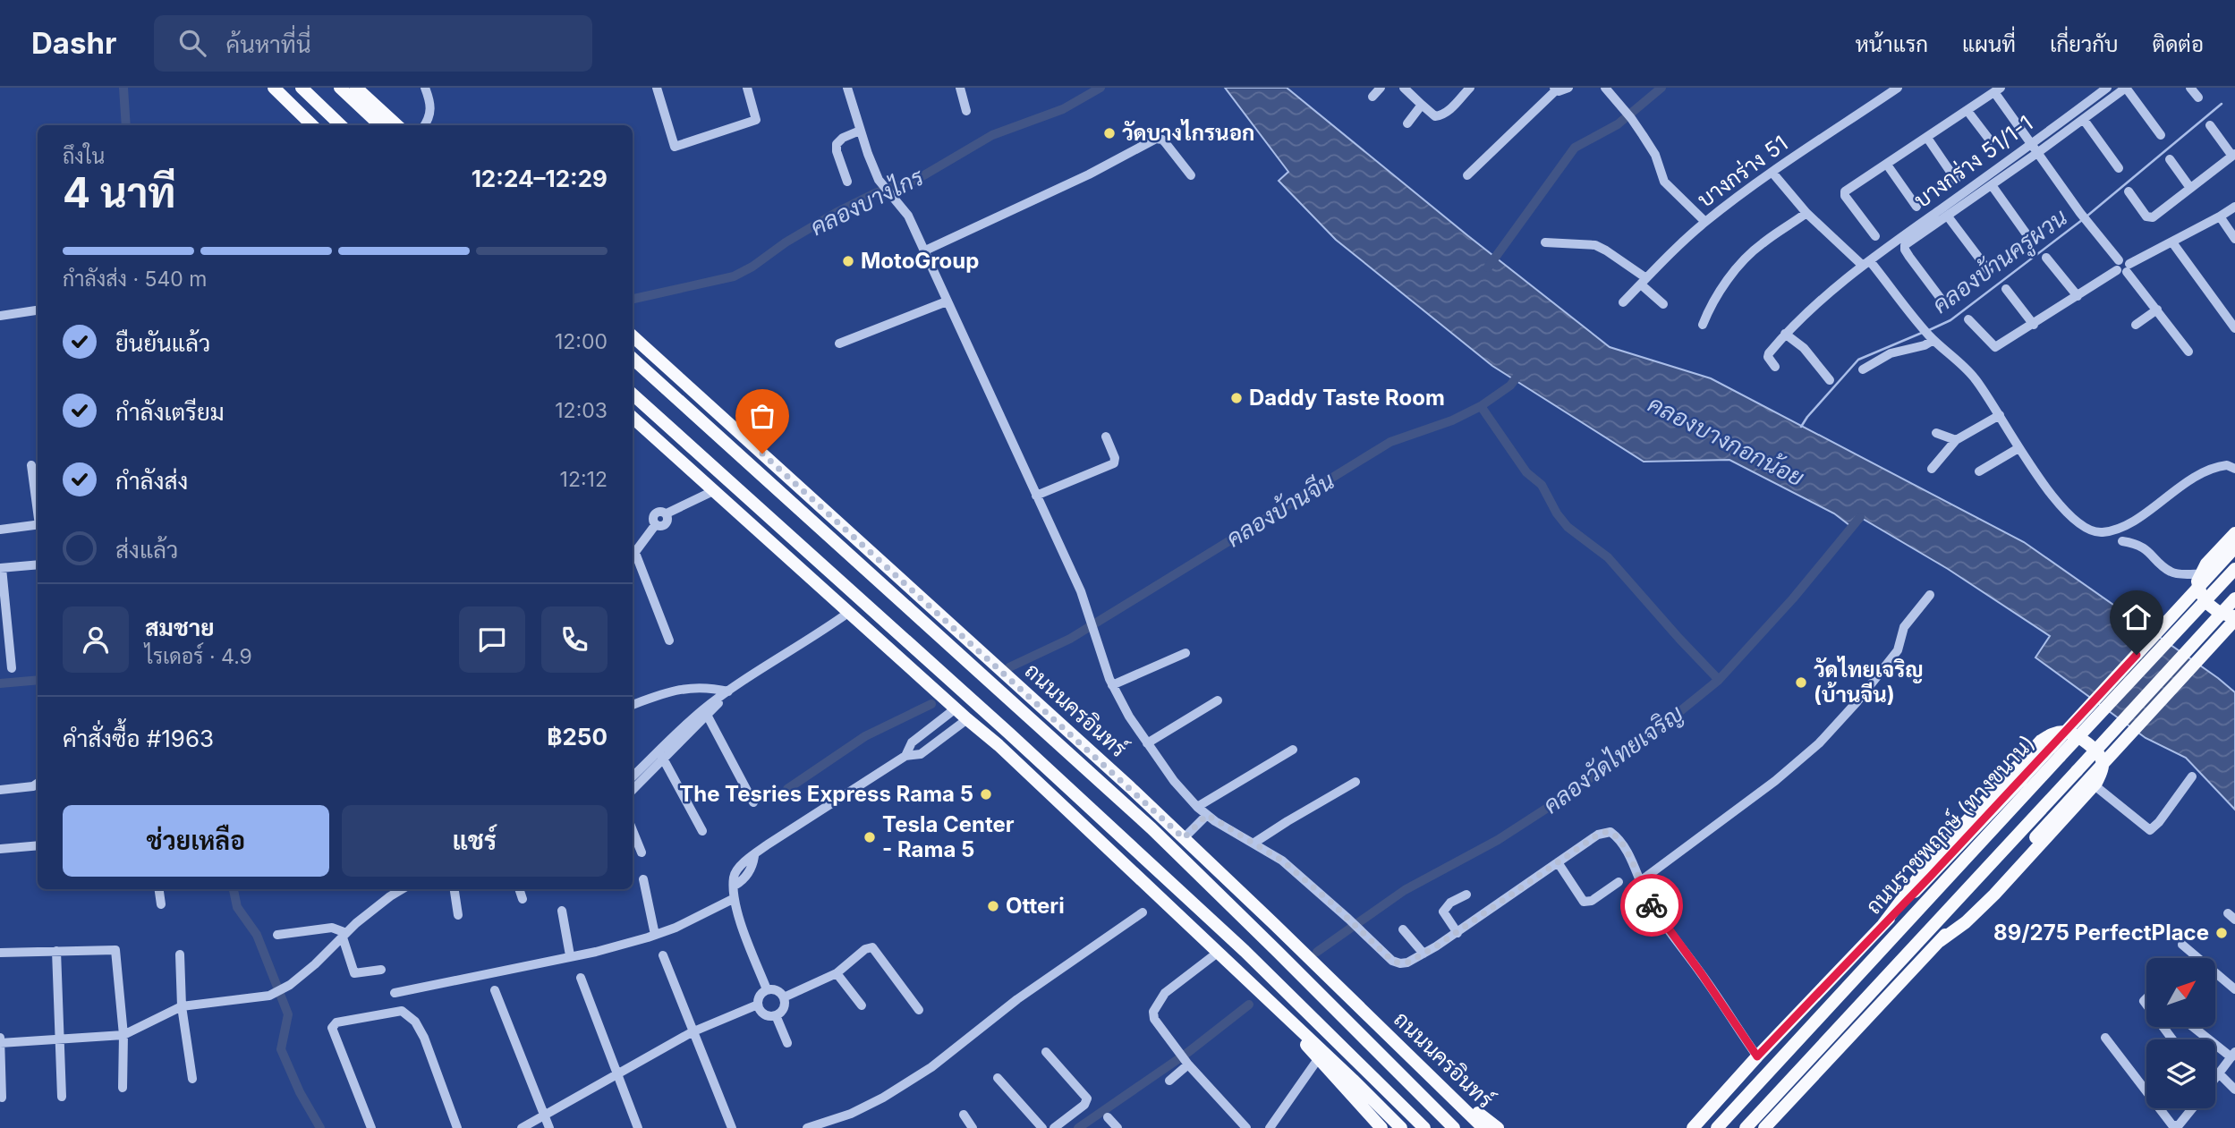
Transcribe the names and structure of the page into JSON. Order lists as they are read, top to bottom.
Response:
{
  "streets": {
    "main road": ["ถนนนครอินทร์", "ถนนราชพฤกษ์ (ทางขนาน)"],
    "street": ["บางกร่าง 51/1-1", "บางกร่าง 51"]
  },
  "water": [
    "คลองบางไกร",
    "คลองบ้านครูผวน",
    "คลองบางกอกน้อย",
    "คลองบ้านจีน",
    "คลองวัดไทยเจริญ"
  ],
  "places": [
    "วัดบางไกรนอก",
    "MotoGroup",
    "Daddy Taste Room",
    "วัดไทยเจริญ (บ้านจีน)",
    "The Tesries Express Rama 5",
    "Tesla Center - Rama 5",
    "Otteri",
    "89/275 PerfectPlace"
  ],
  "north": "top right",
  "page": {
    "header": "Dashr",
    "search": "ค้นหาที่นี่",
    "nav": [
      "หน้าแรก",
      "แผนที่",
      "เกี่ยวกับ",
      "ติดต่อ"
    ],
    "heading": ["4 นาที", "ถึงใน", "12:24–12:29"],
    "panel": [
      "สมชาย",
      "ไรเดอร์ · 4.9",
      "คำสั่งซื้อ #1963",
      "฿250"
    ],
    "bar": "กำลังส่ง · 540 m",
    "list": [
      ["ยืนยันแล้ว", "12:00"],
      ["กำลังเตรียม", "12:03"],
      ["กำลังส่ง", "12:12"],
      "ส่งแล้ว"
    ],
    "buttons": ["ช่วยเหลือ", "แชร์"]
  }
}
